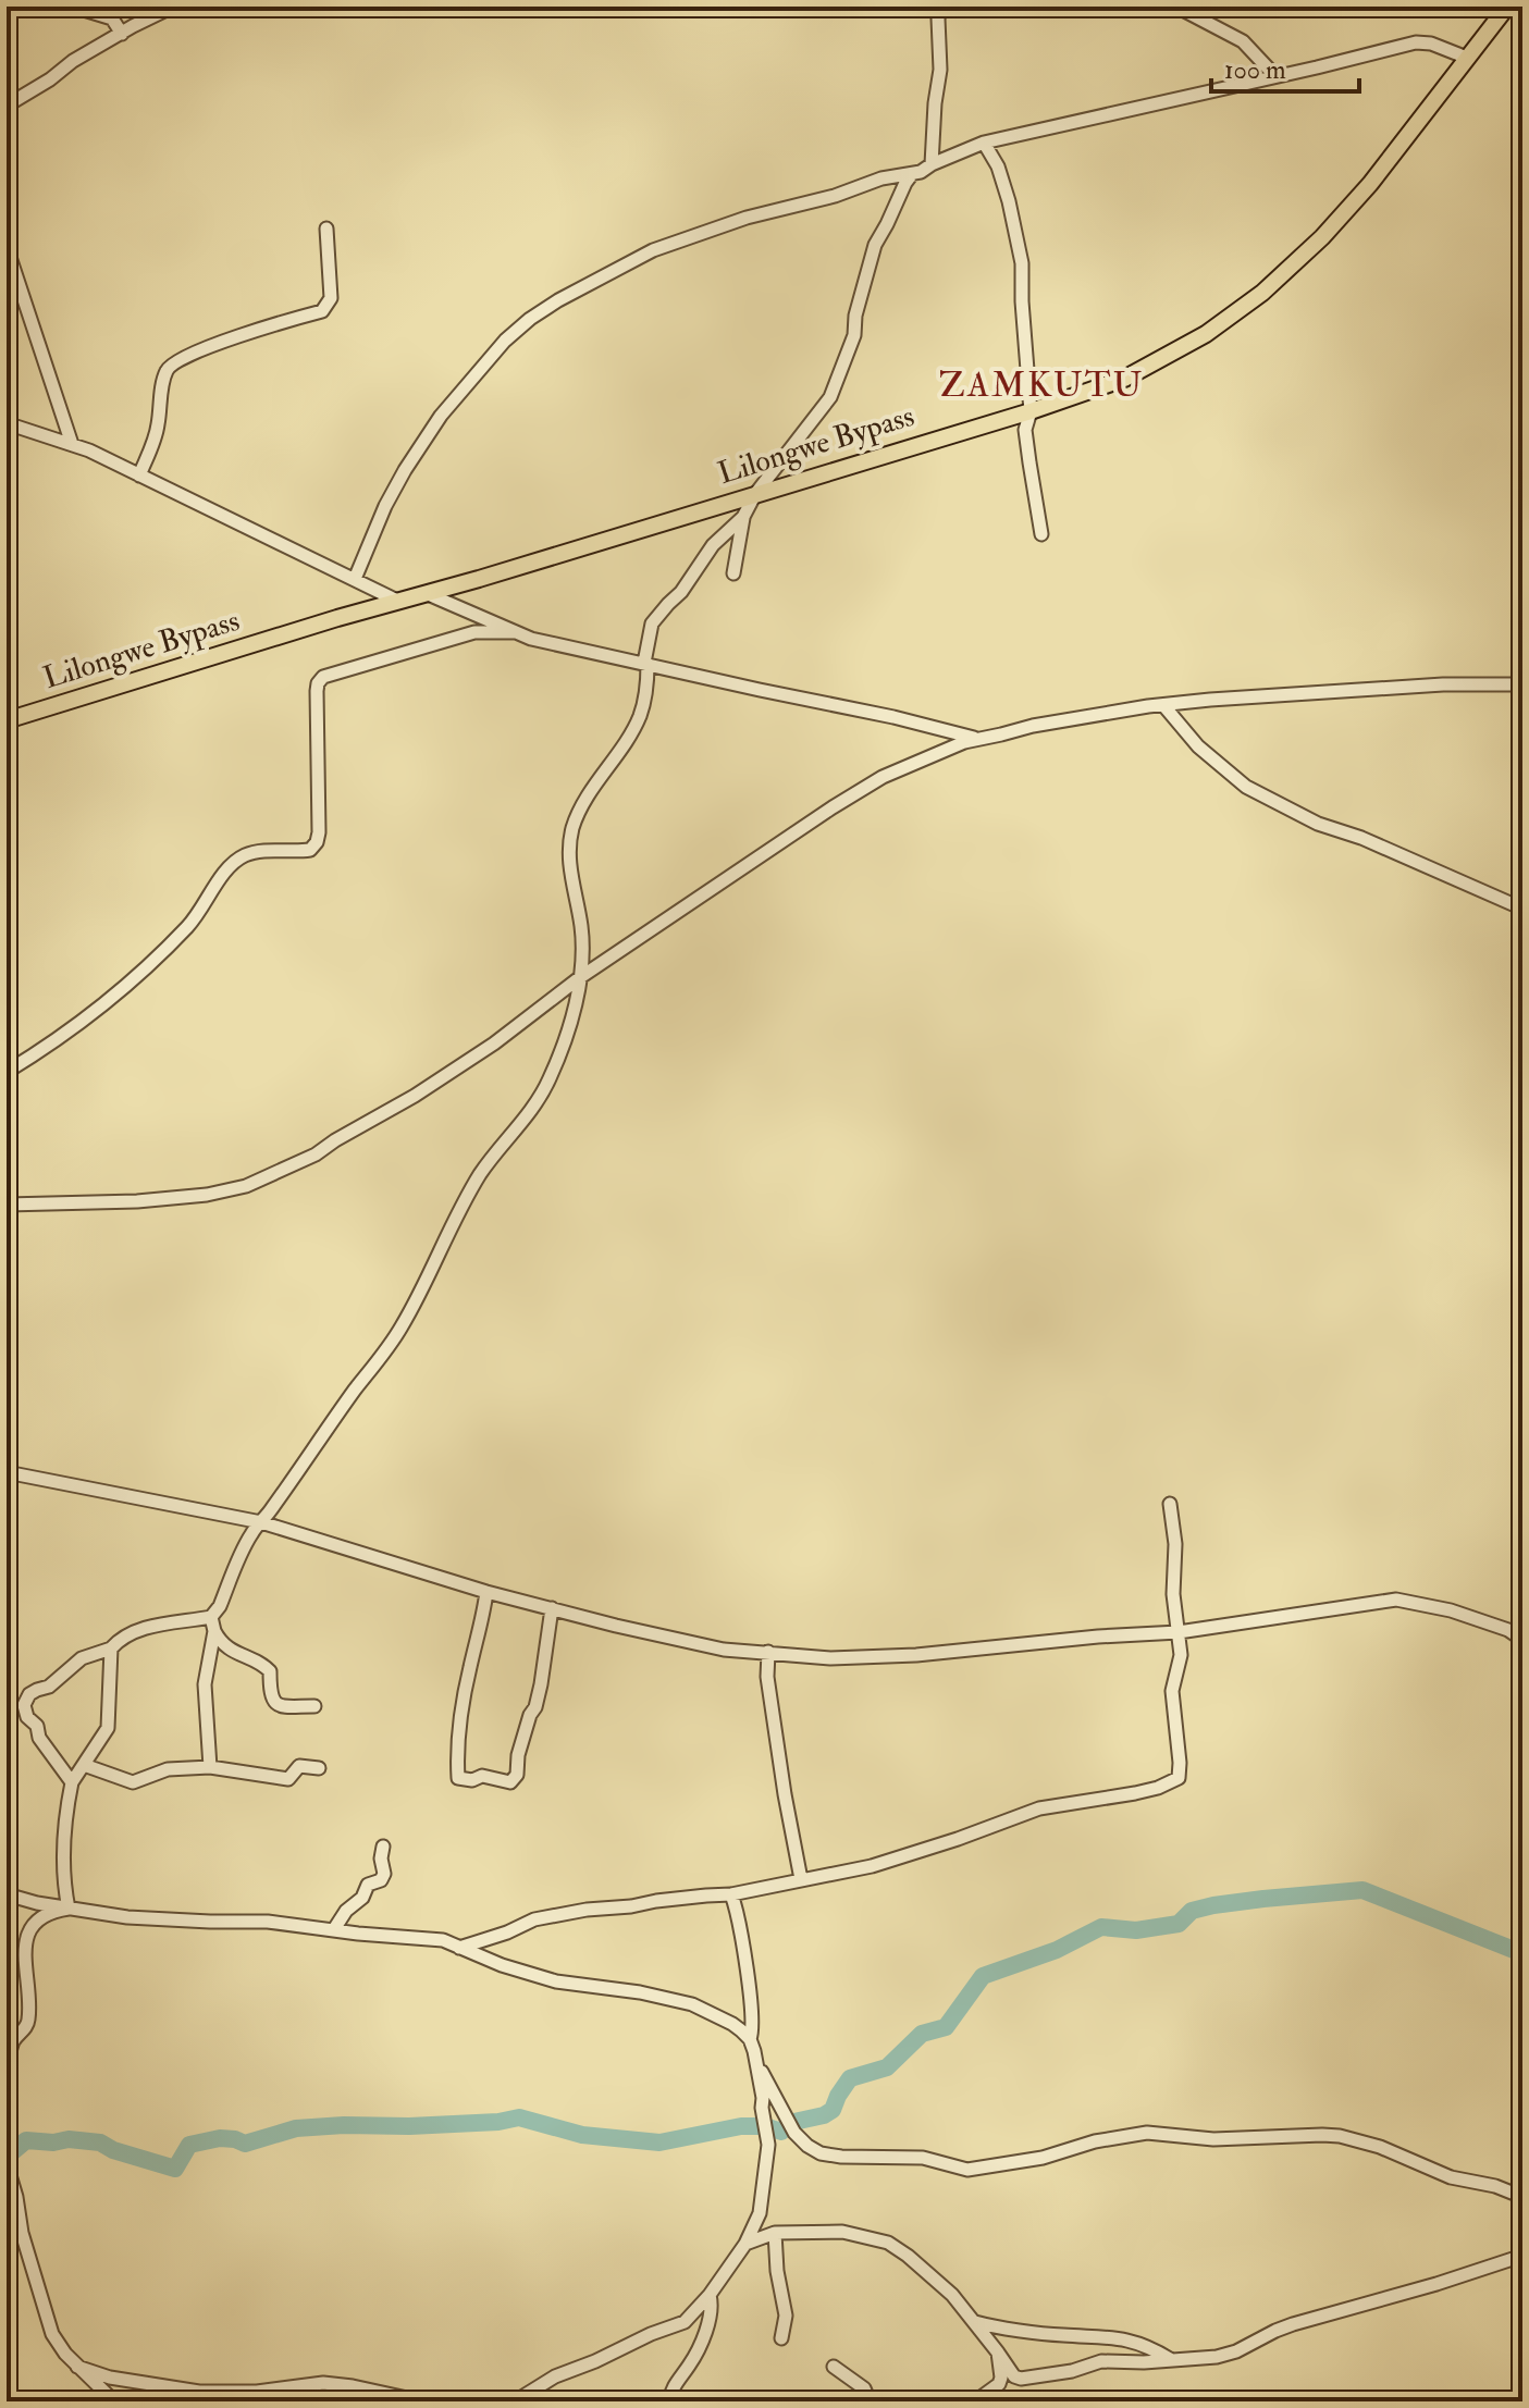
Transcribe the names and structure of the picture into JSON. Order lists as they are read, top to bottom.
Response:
{
  "streets": {
    "main road": ["Lilongwe Bypass"]
  },
  "districts": ["ZAMKUTU"],
  "scale_bar": "100 m"
}
